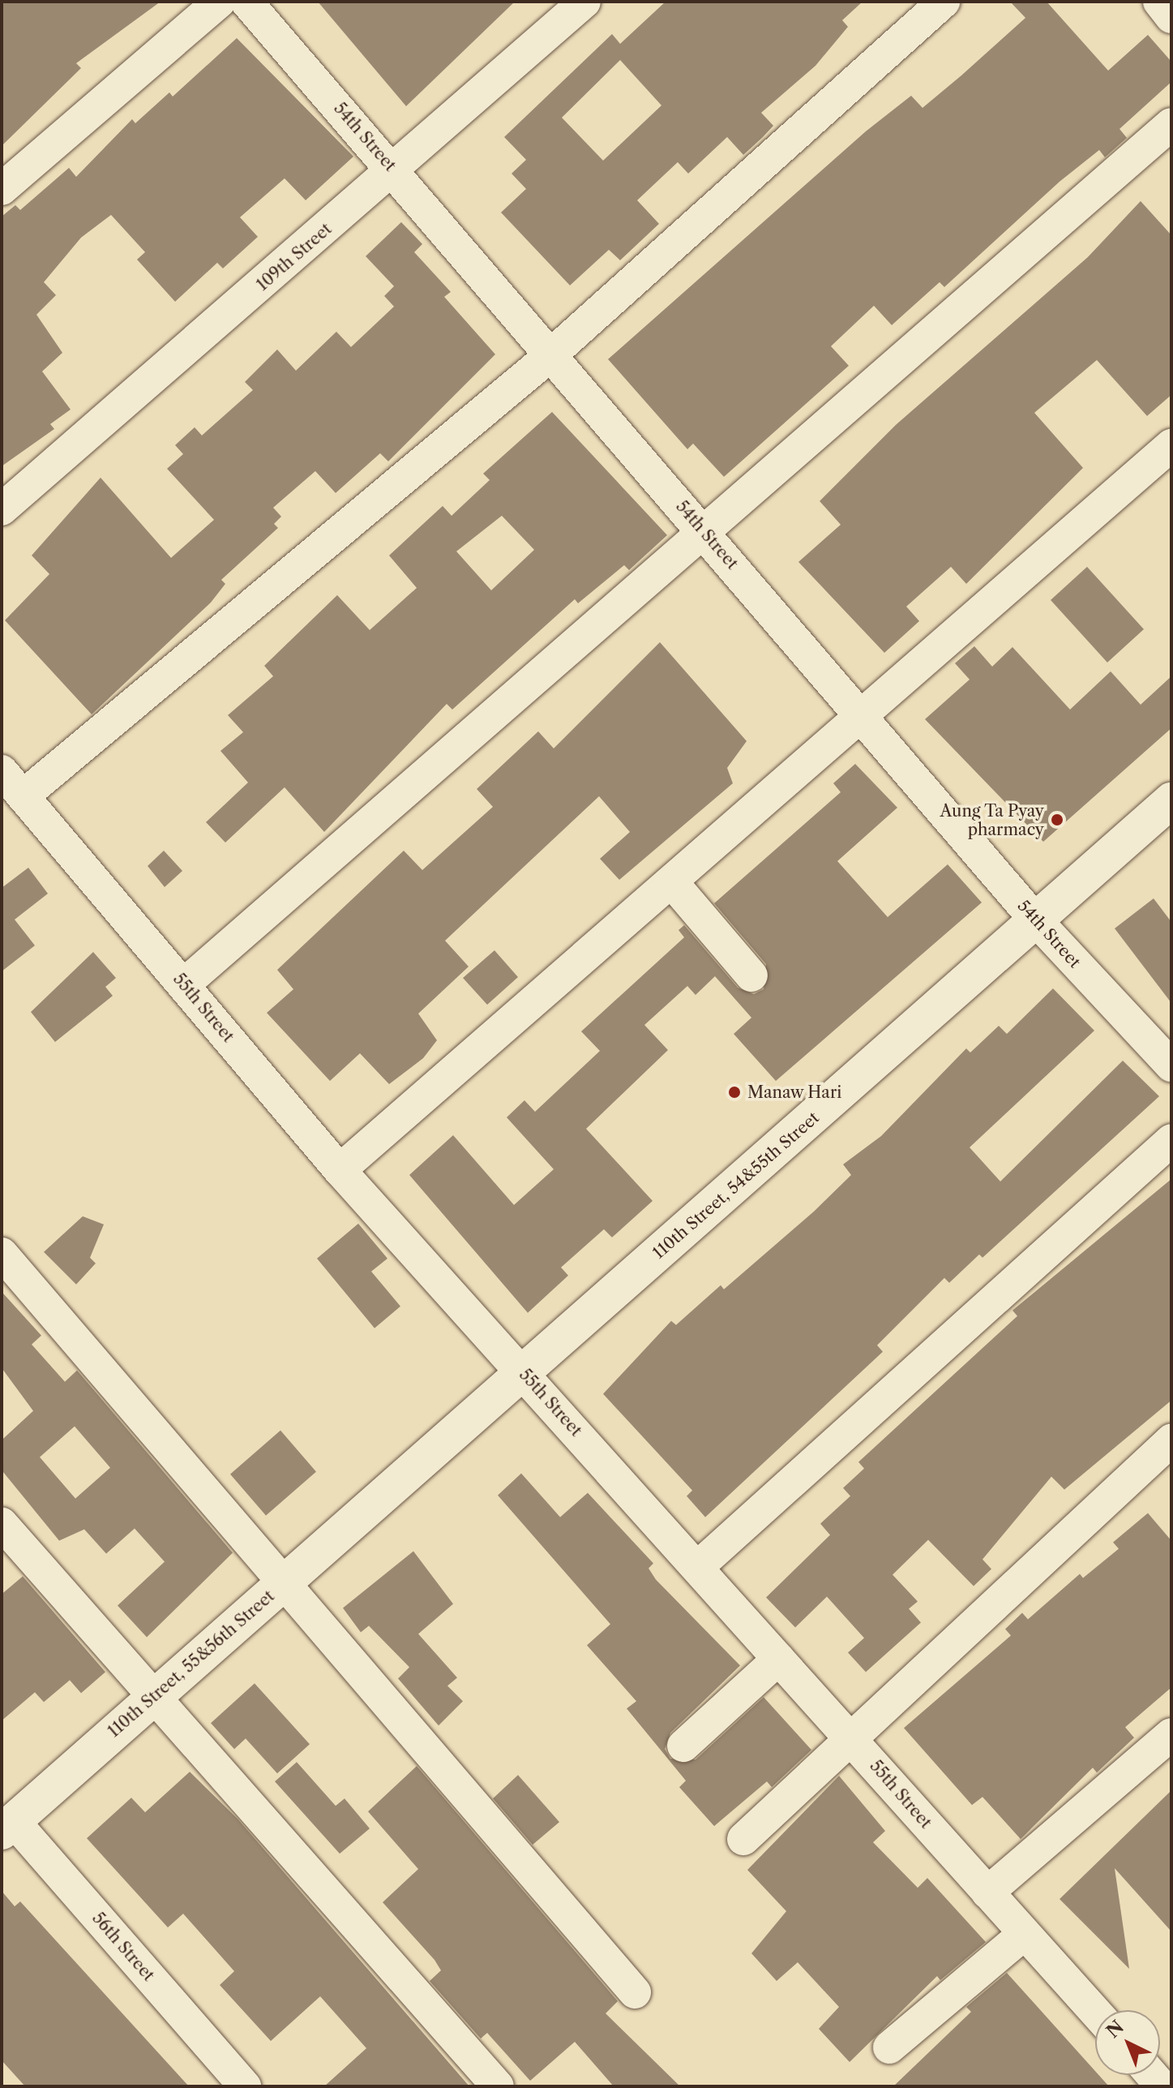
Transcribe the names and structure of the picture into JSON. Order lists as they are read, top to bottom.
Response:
{
  "streets": {
    "main road": ["110th Street, 54&55th Street", "110th Street, 55&56th Street"],
    "street": [
      "54th Street",
      "109th Street",
      "55th Street",
      "56th Street"
    ]
  },
  "crossings": [
    ["54th Street", "109th Street"],
    ["54th Street", "110th Street, 54&55th Street"],
    ["55th Street", "110th Street, 54&55th Street"],
    ["110th Street, 54&55th Street", "110th Street, 55&56th Street"],
    ["110th Street, 55&56th Street", "56th Street"]
  ],
  "places": ["Aung Ta Pyay pharmacy", "Manaw Hari"],
  "north": "top left"
}
